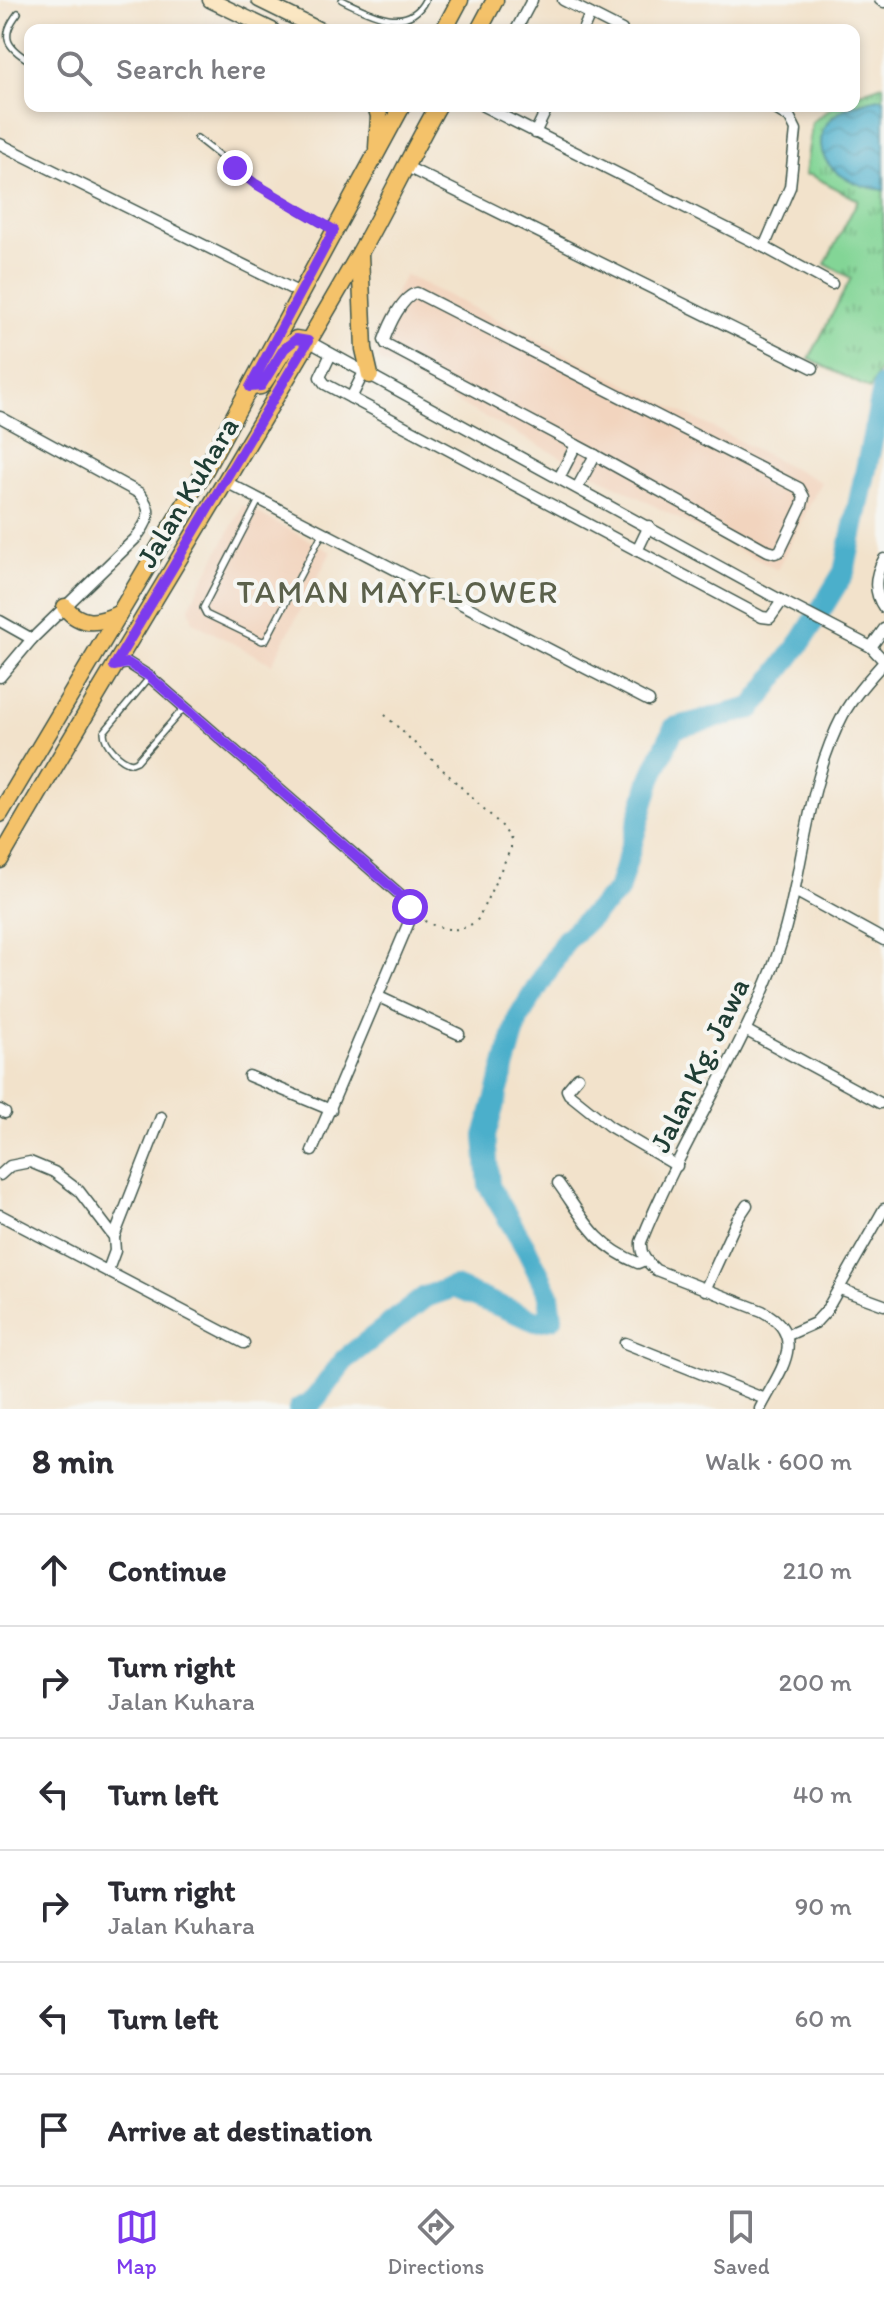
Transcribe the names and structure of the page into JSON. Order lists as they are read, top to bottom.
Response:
{
  "streets": {
    "main road": ["Jalan Kuhara"],
    "street": ["Jalan Kg. Jawa"]
  },
  "districts": ["TAMAN MAYFLOWER"],
  "page": {
    "search": "Search here",
    "heading": ["8 min", "Walk · 600 m"],
    "list": [
      ["Continue", "210 m"],
      ["Turn right", "Jalan Kuhara", "200 m"],
      ["Turn left", "40 m"],
      ["Turn right", "Jalan Kuhara", "90 m"],
      ["Turn left", "60 m"],
      "Arrive at destination"
    ],
    "nav": ["Map", "Directions", "Saved"]
  }
}
